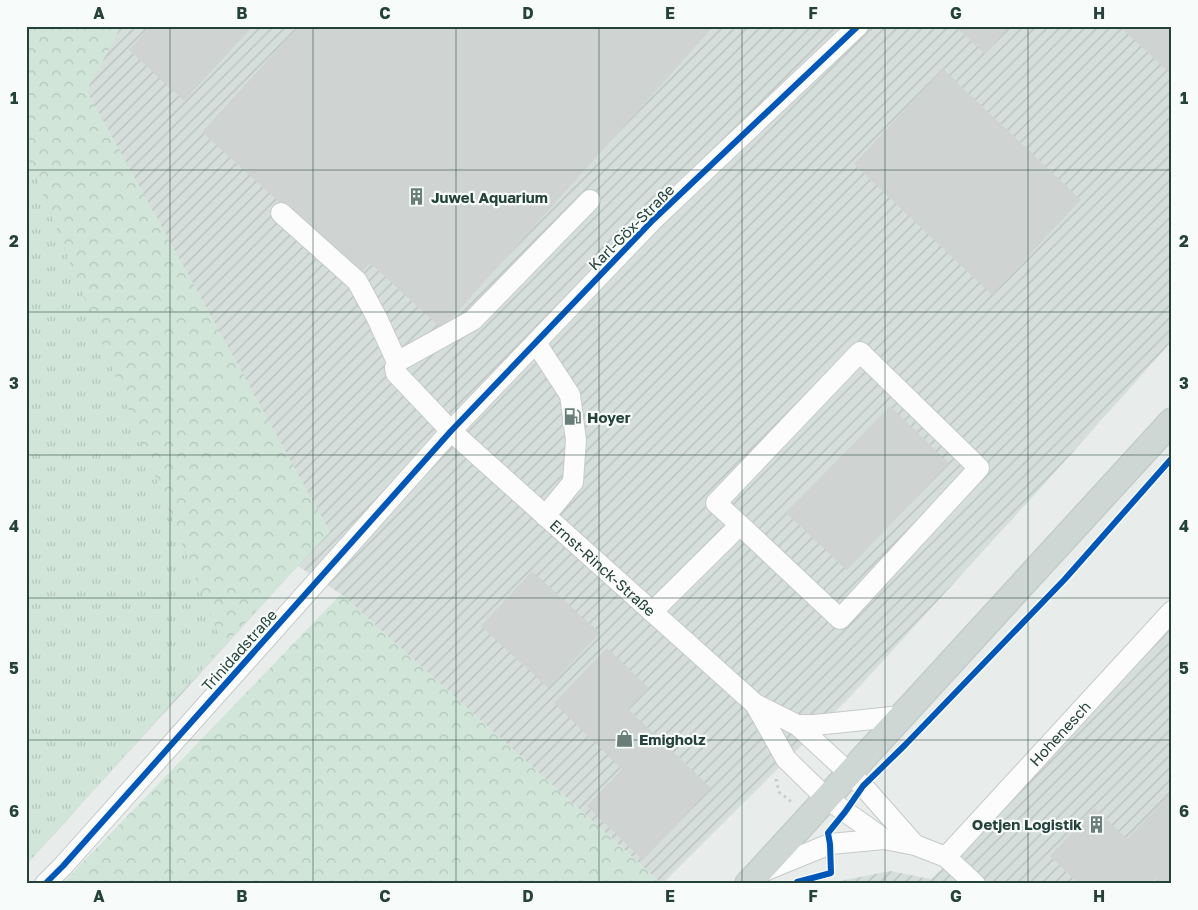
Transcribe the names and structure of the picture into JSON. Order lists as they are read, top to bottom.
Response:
{
  "streets": {
    "street": [
      "Karl-Göx-Straße",
      "Ernst-Rinck-Straße",
      "Trinidadstraße",
      "Hohenesch"
    ]
  },
  "crossings": [
    ["Karl-Göx-Straße", "Ernst-Rinck-Straße"],
    ["Karl-Göx-Straße", "Trinidadstraße"],
    ["Ernst-Rinck-Straße", "Trinidadstraße"]
  ],
  "places": {
    "building": ["Juwel Aquarium", "Oetjen Logistik"],
    "fuel station": ["Hoyer"],
    "shop": ["Emigholz"]
  },
  "grid": {
    "columns": [
      "A",
      "B",
      "C",
      "D",
      "E",
      "F",
      "G",
      "H"
    ],
    "rows": [
      "1",
      "2",
      "3",
      "4",
      "5",
      "6"
    ]
  }
}
